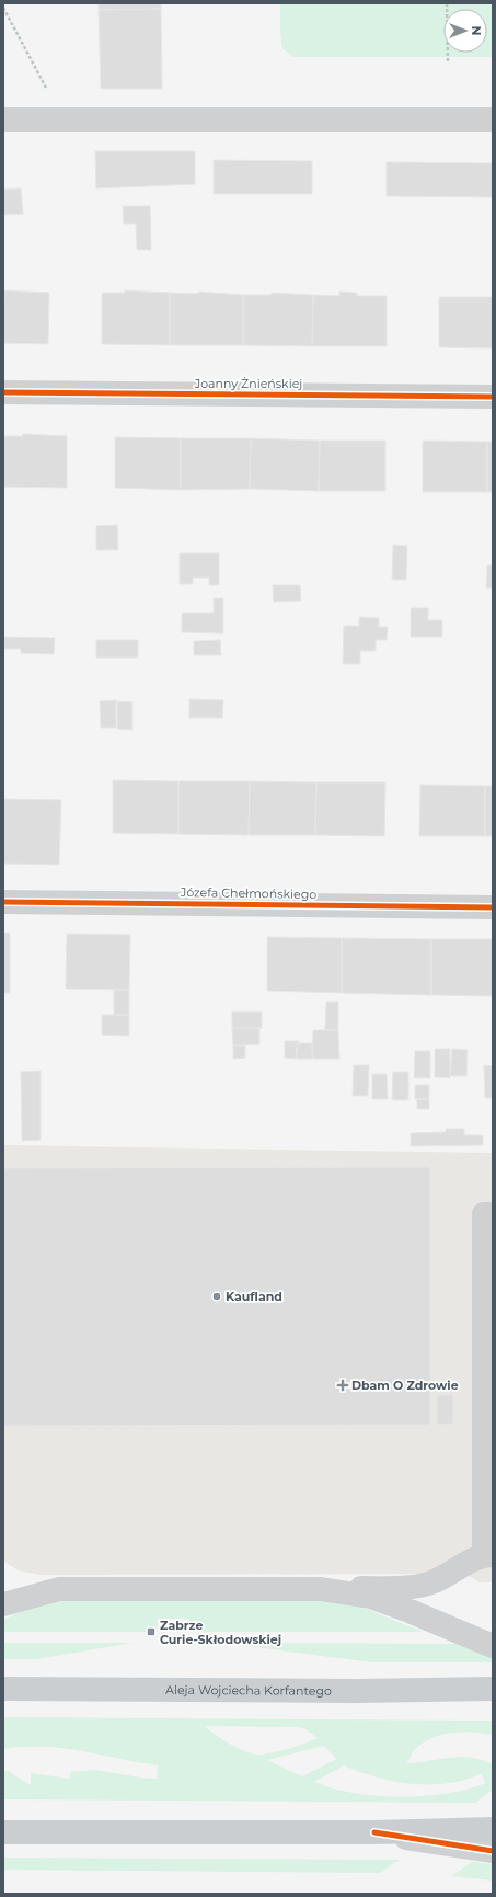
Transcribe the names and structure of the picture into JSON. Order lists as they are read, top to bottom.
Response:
{
  "streets": {
    "main road": ["Aleja Wojciecha Korfantego"],
    "street": ["Joanny Żnieńskiej", "Józefa Chełmońskiego"]
  },
  "places": {
    "other": ["Kaufland"],
    "health": ["Dbam O Zdrowie"],
    "transit": ["Zabrze Curie-Skłodowskiej"]
  },
  "north": "right"
}
